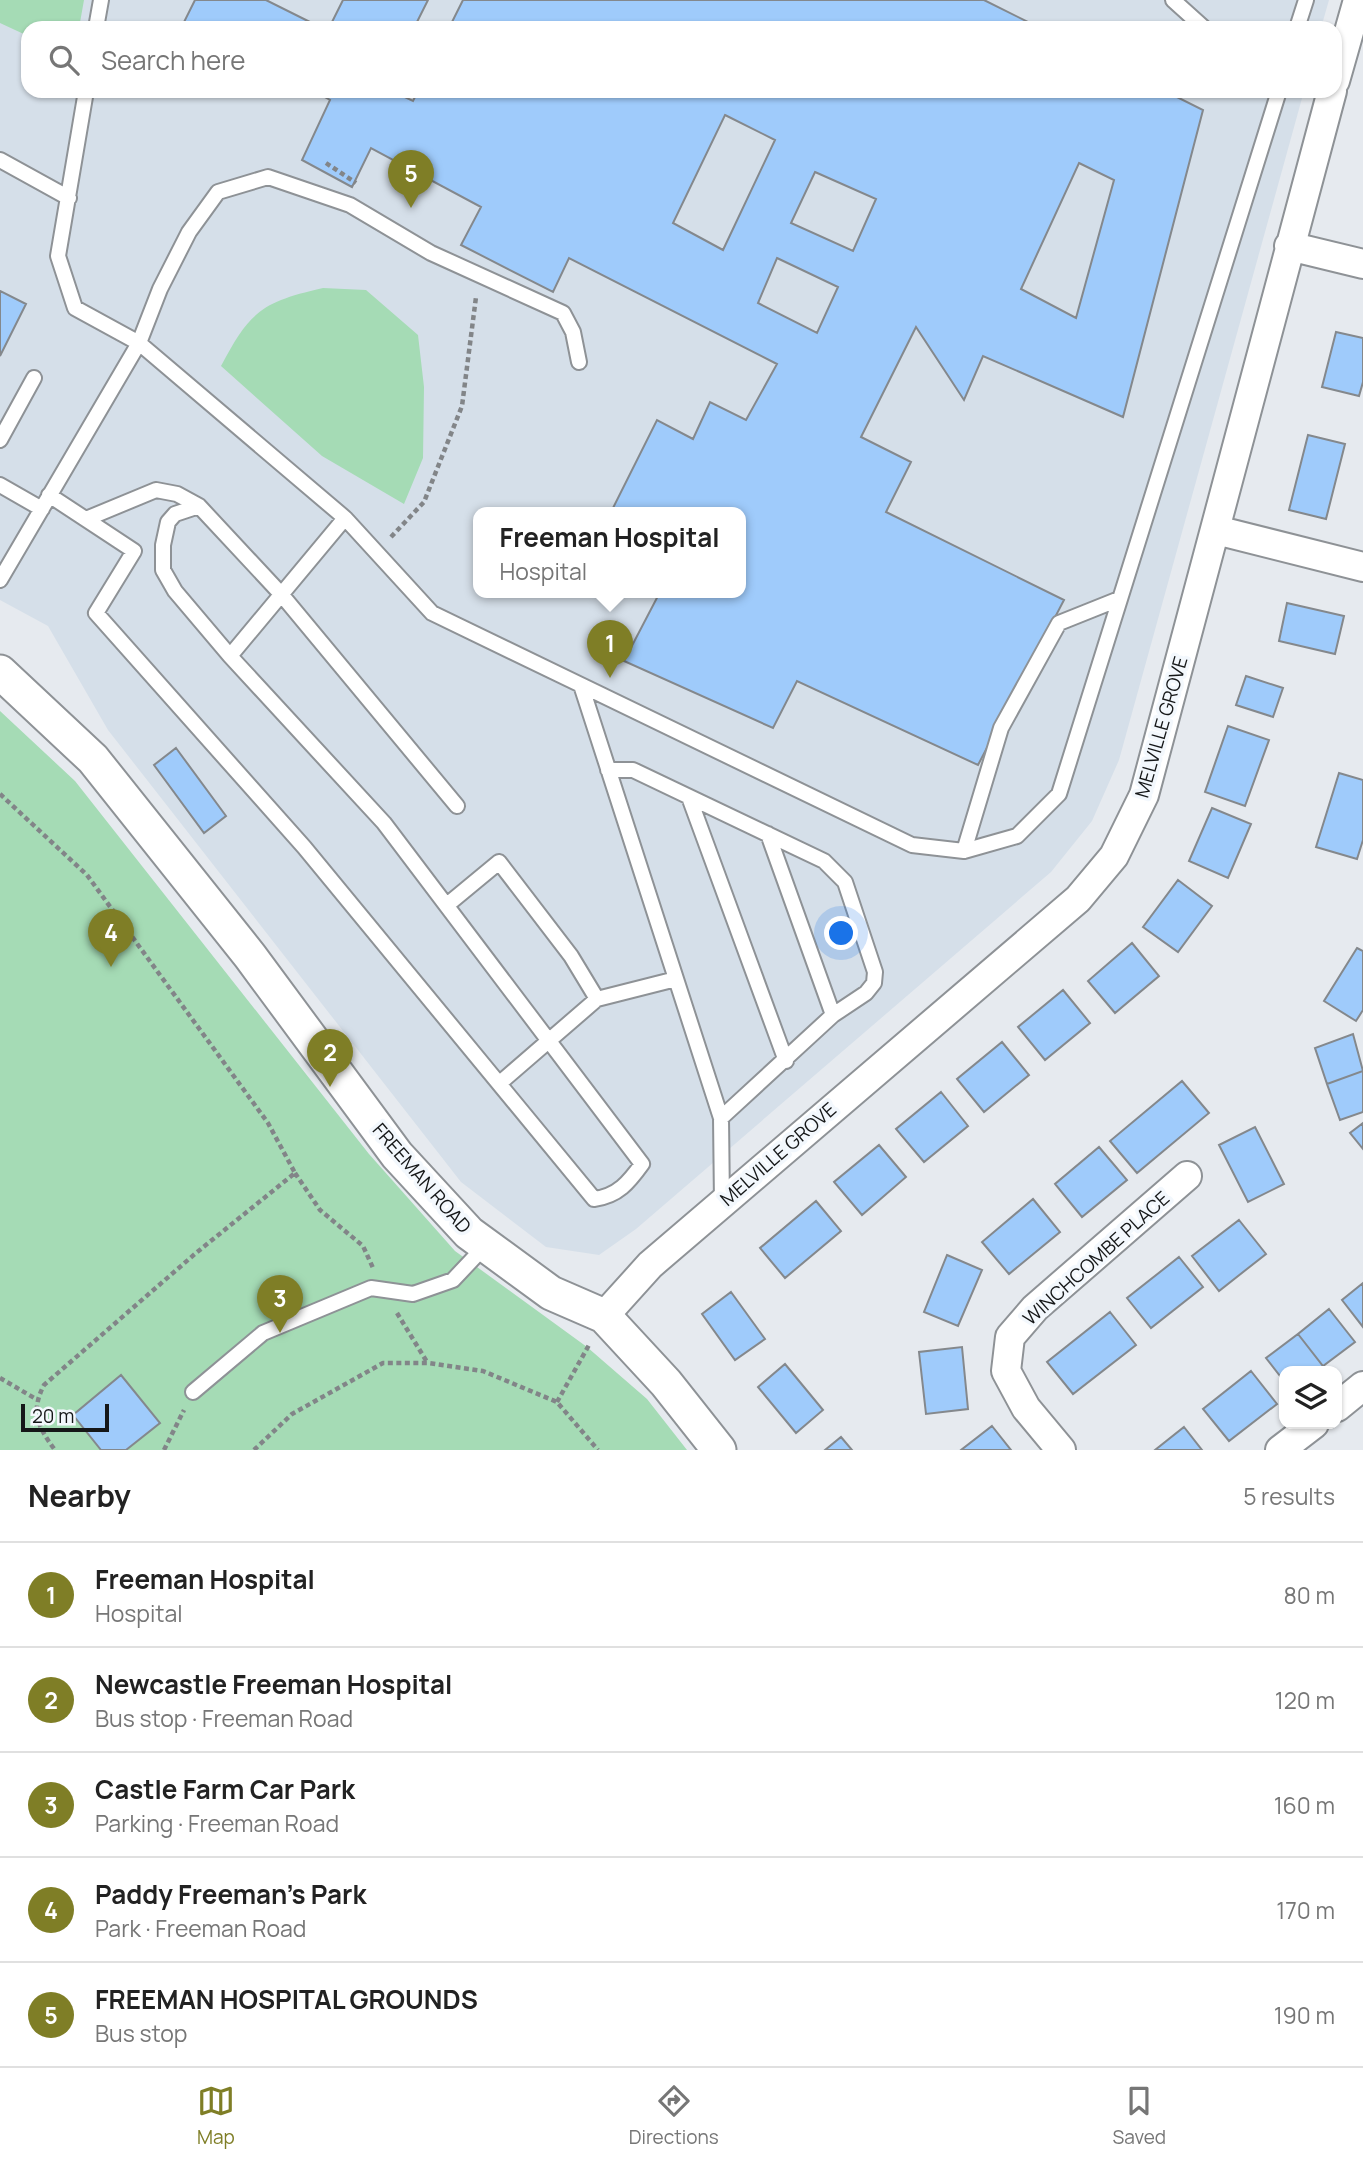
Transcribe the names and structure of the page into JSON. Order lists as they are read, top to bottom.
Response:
{
  "streets": {
    "street": ["MELVILLE GROVE", "FREEMAN ROAD", "WINCHCOMBE PLACE"]
  },
  "crossings": [
    ["MELVILLE GROVE", "FREEMAN ROAD"]
  ],
  "scale_bar": "20 m",
  "page": {
    "search": "Search here",
    "pins": [
      "5",
      "1",
      "4",
      "2",
      "3"
    ],
    "popup": ["Freeman Hospital", "Hospital"],
    "scale": "20 m",
    "heading": ["Nearby", "5 results"],
    "list": [
      {
        "mark": "1",
        "name": "Freeman Hospital",
        "note": "Hospital",
        "value": "80 m"
      },
      {
        "mark": "2",
        "name": "Newcastle Freeman Hospital",
        "note": "Bus stop · Freeman Road",
        "value": "120 m"
      },
      {
        "mark": "3",
        "name": "Castle Farm Car Park",
        "note": "Parking · Freeman Road",
        "value": "160 m"
      },
      {
        "mark": "4",
        "name": "Paddy Freeman's Park",
        "note": "Park · Freeman Road",
        "value": "170 m"
      },
      {
        "mark": "5",
        "name": "FREEMAN HOSPITAL GROUNDS",
        "note": "Bus stop",
        "value": "190 m"
      }
    ],
    "nav": ["Map", "Directions", "Saved"]
  }
}
